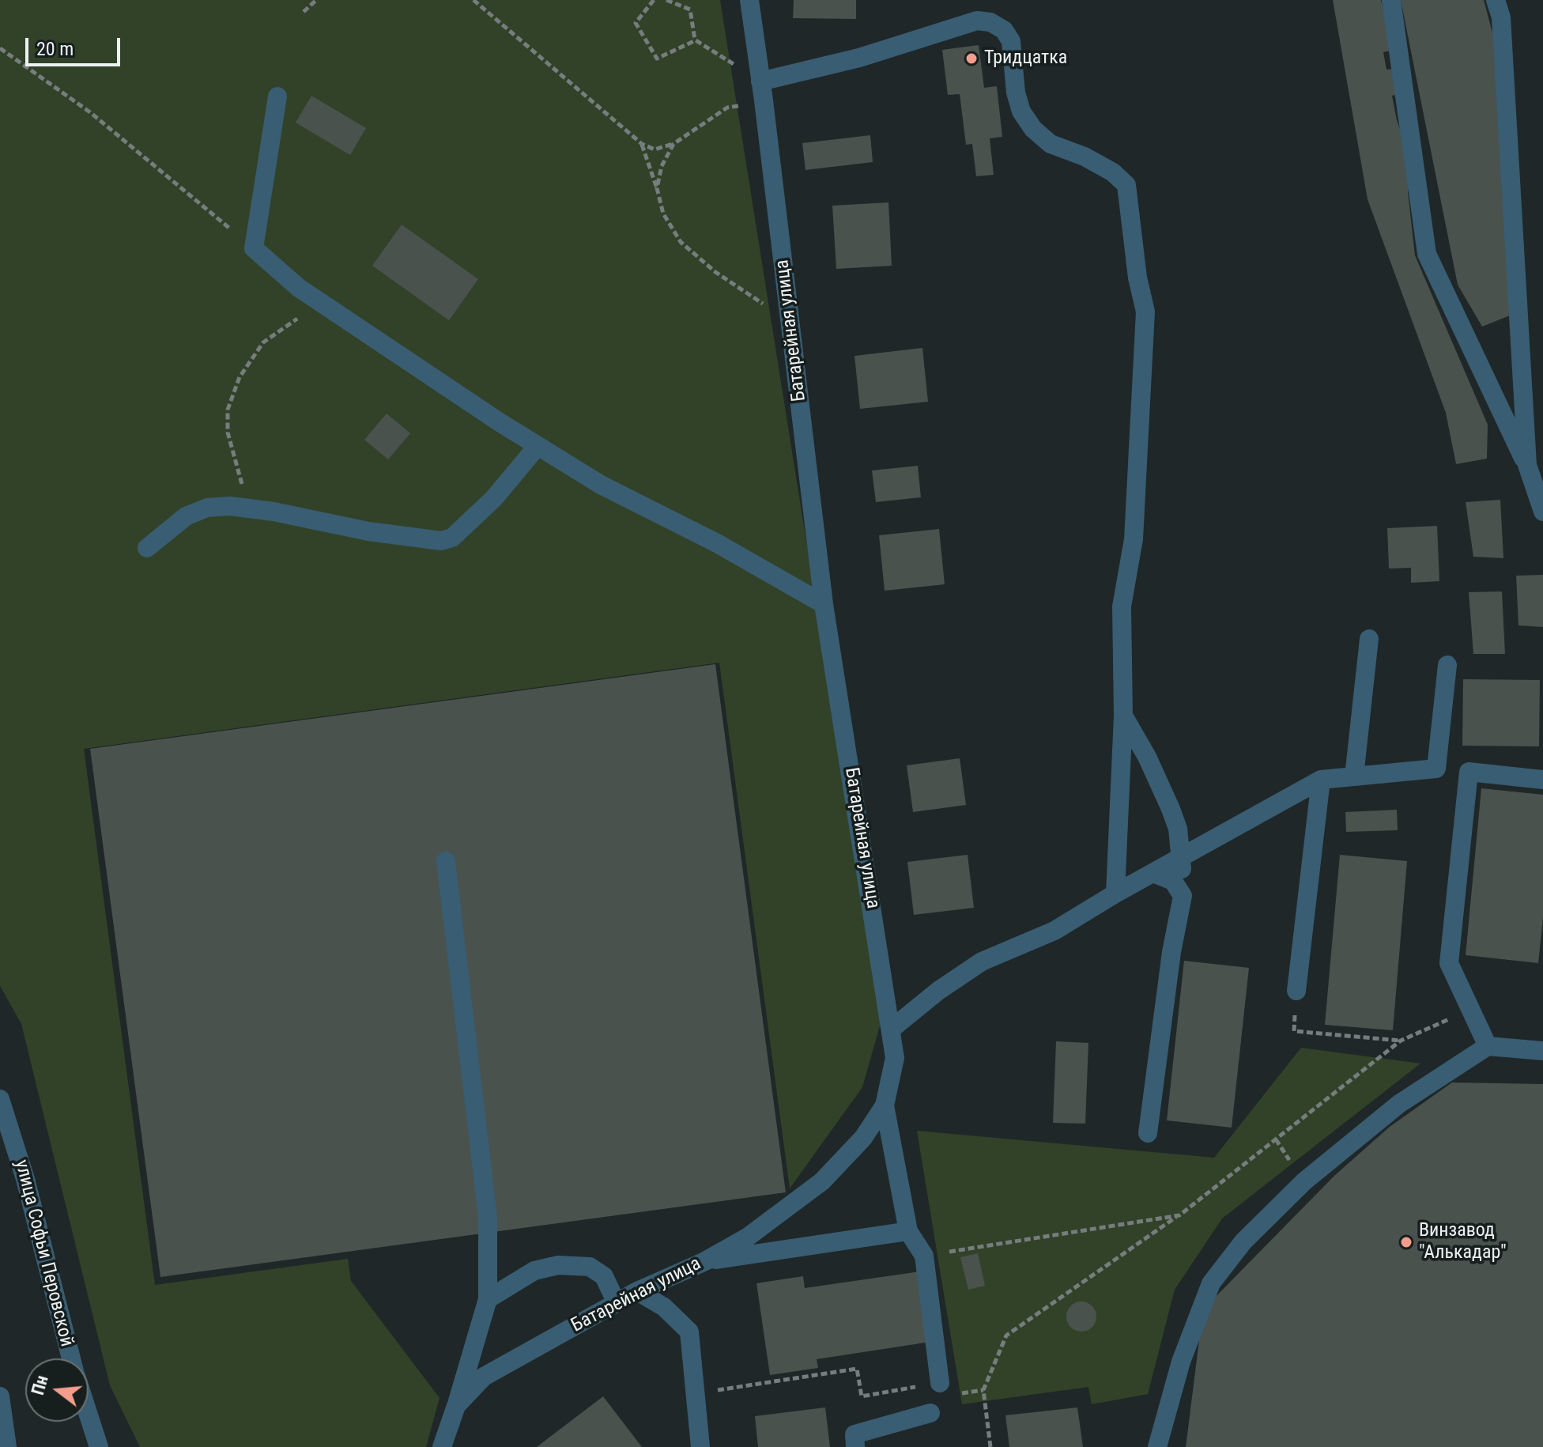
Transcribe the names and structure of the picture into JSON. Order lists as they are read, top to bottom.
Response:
{
  "streets": {
    "street": ["Батарейная улица", "улица Софьи Перовской"]
  },
  "places": ["Тридцатка", "Винзавод \"Алькадар\""],
  "scale_bar": "20 m",
  "north": "left"
}
